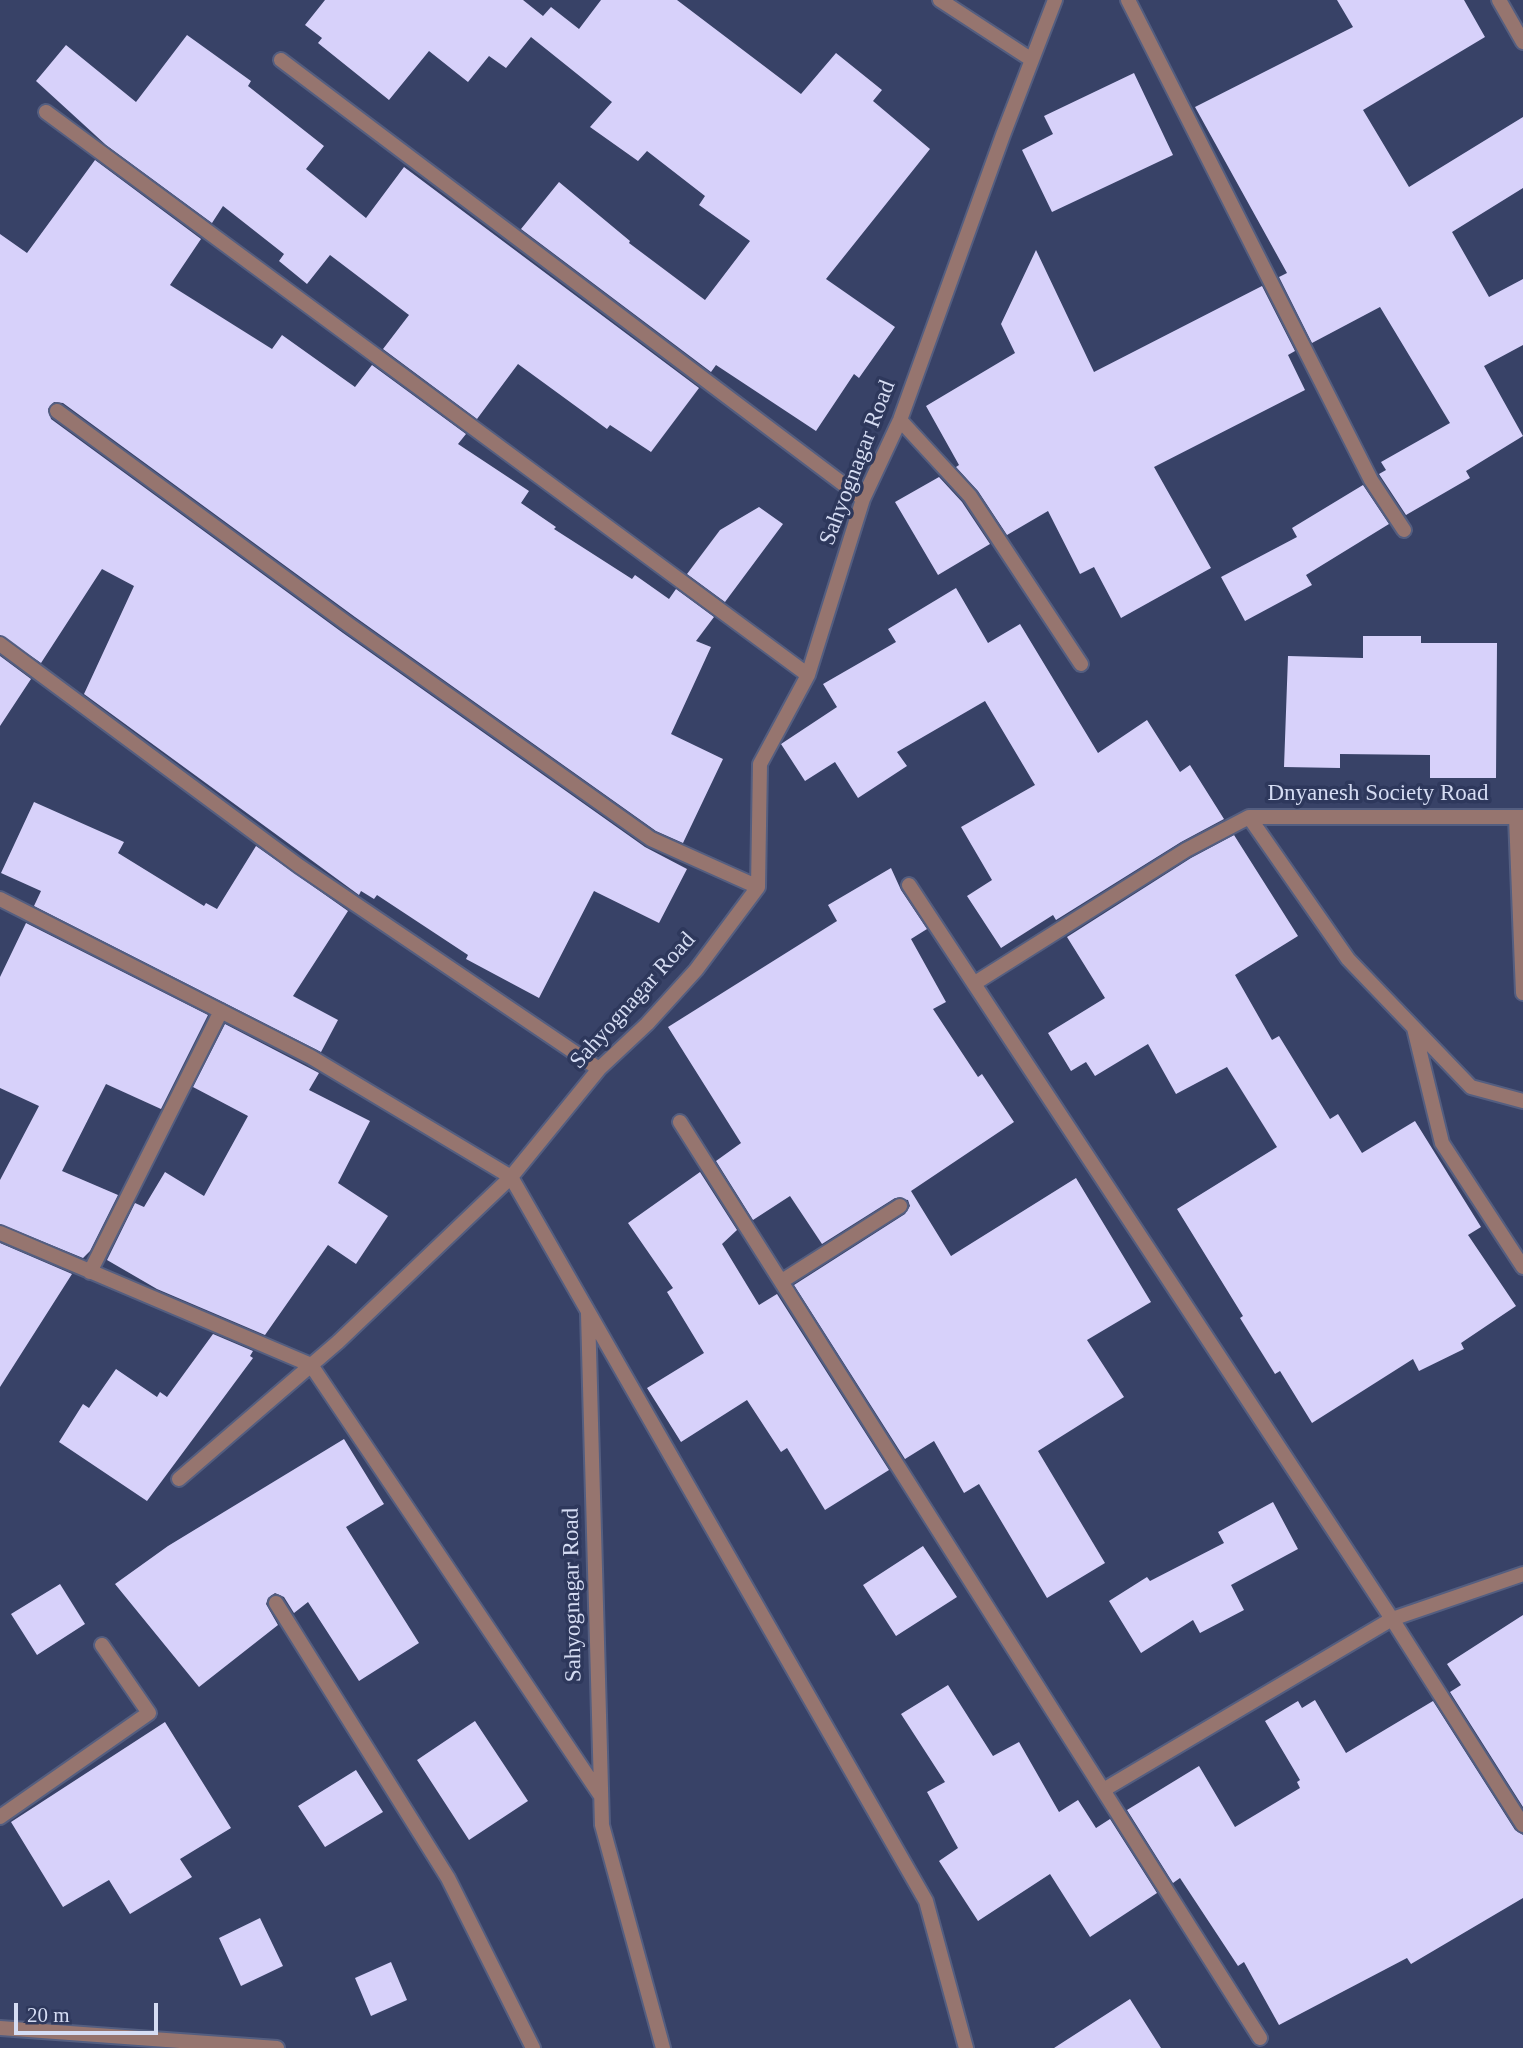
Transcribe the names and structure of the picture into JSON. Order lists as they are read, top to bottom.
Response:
{
  "streets": {
    "street": ["Sahyognagar Road", "Dnyanesh Society Road"]
  },
  "scale_bar": "20 m"
}
